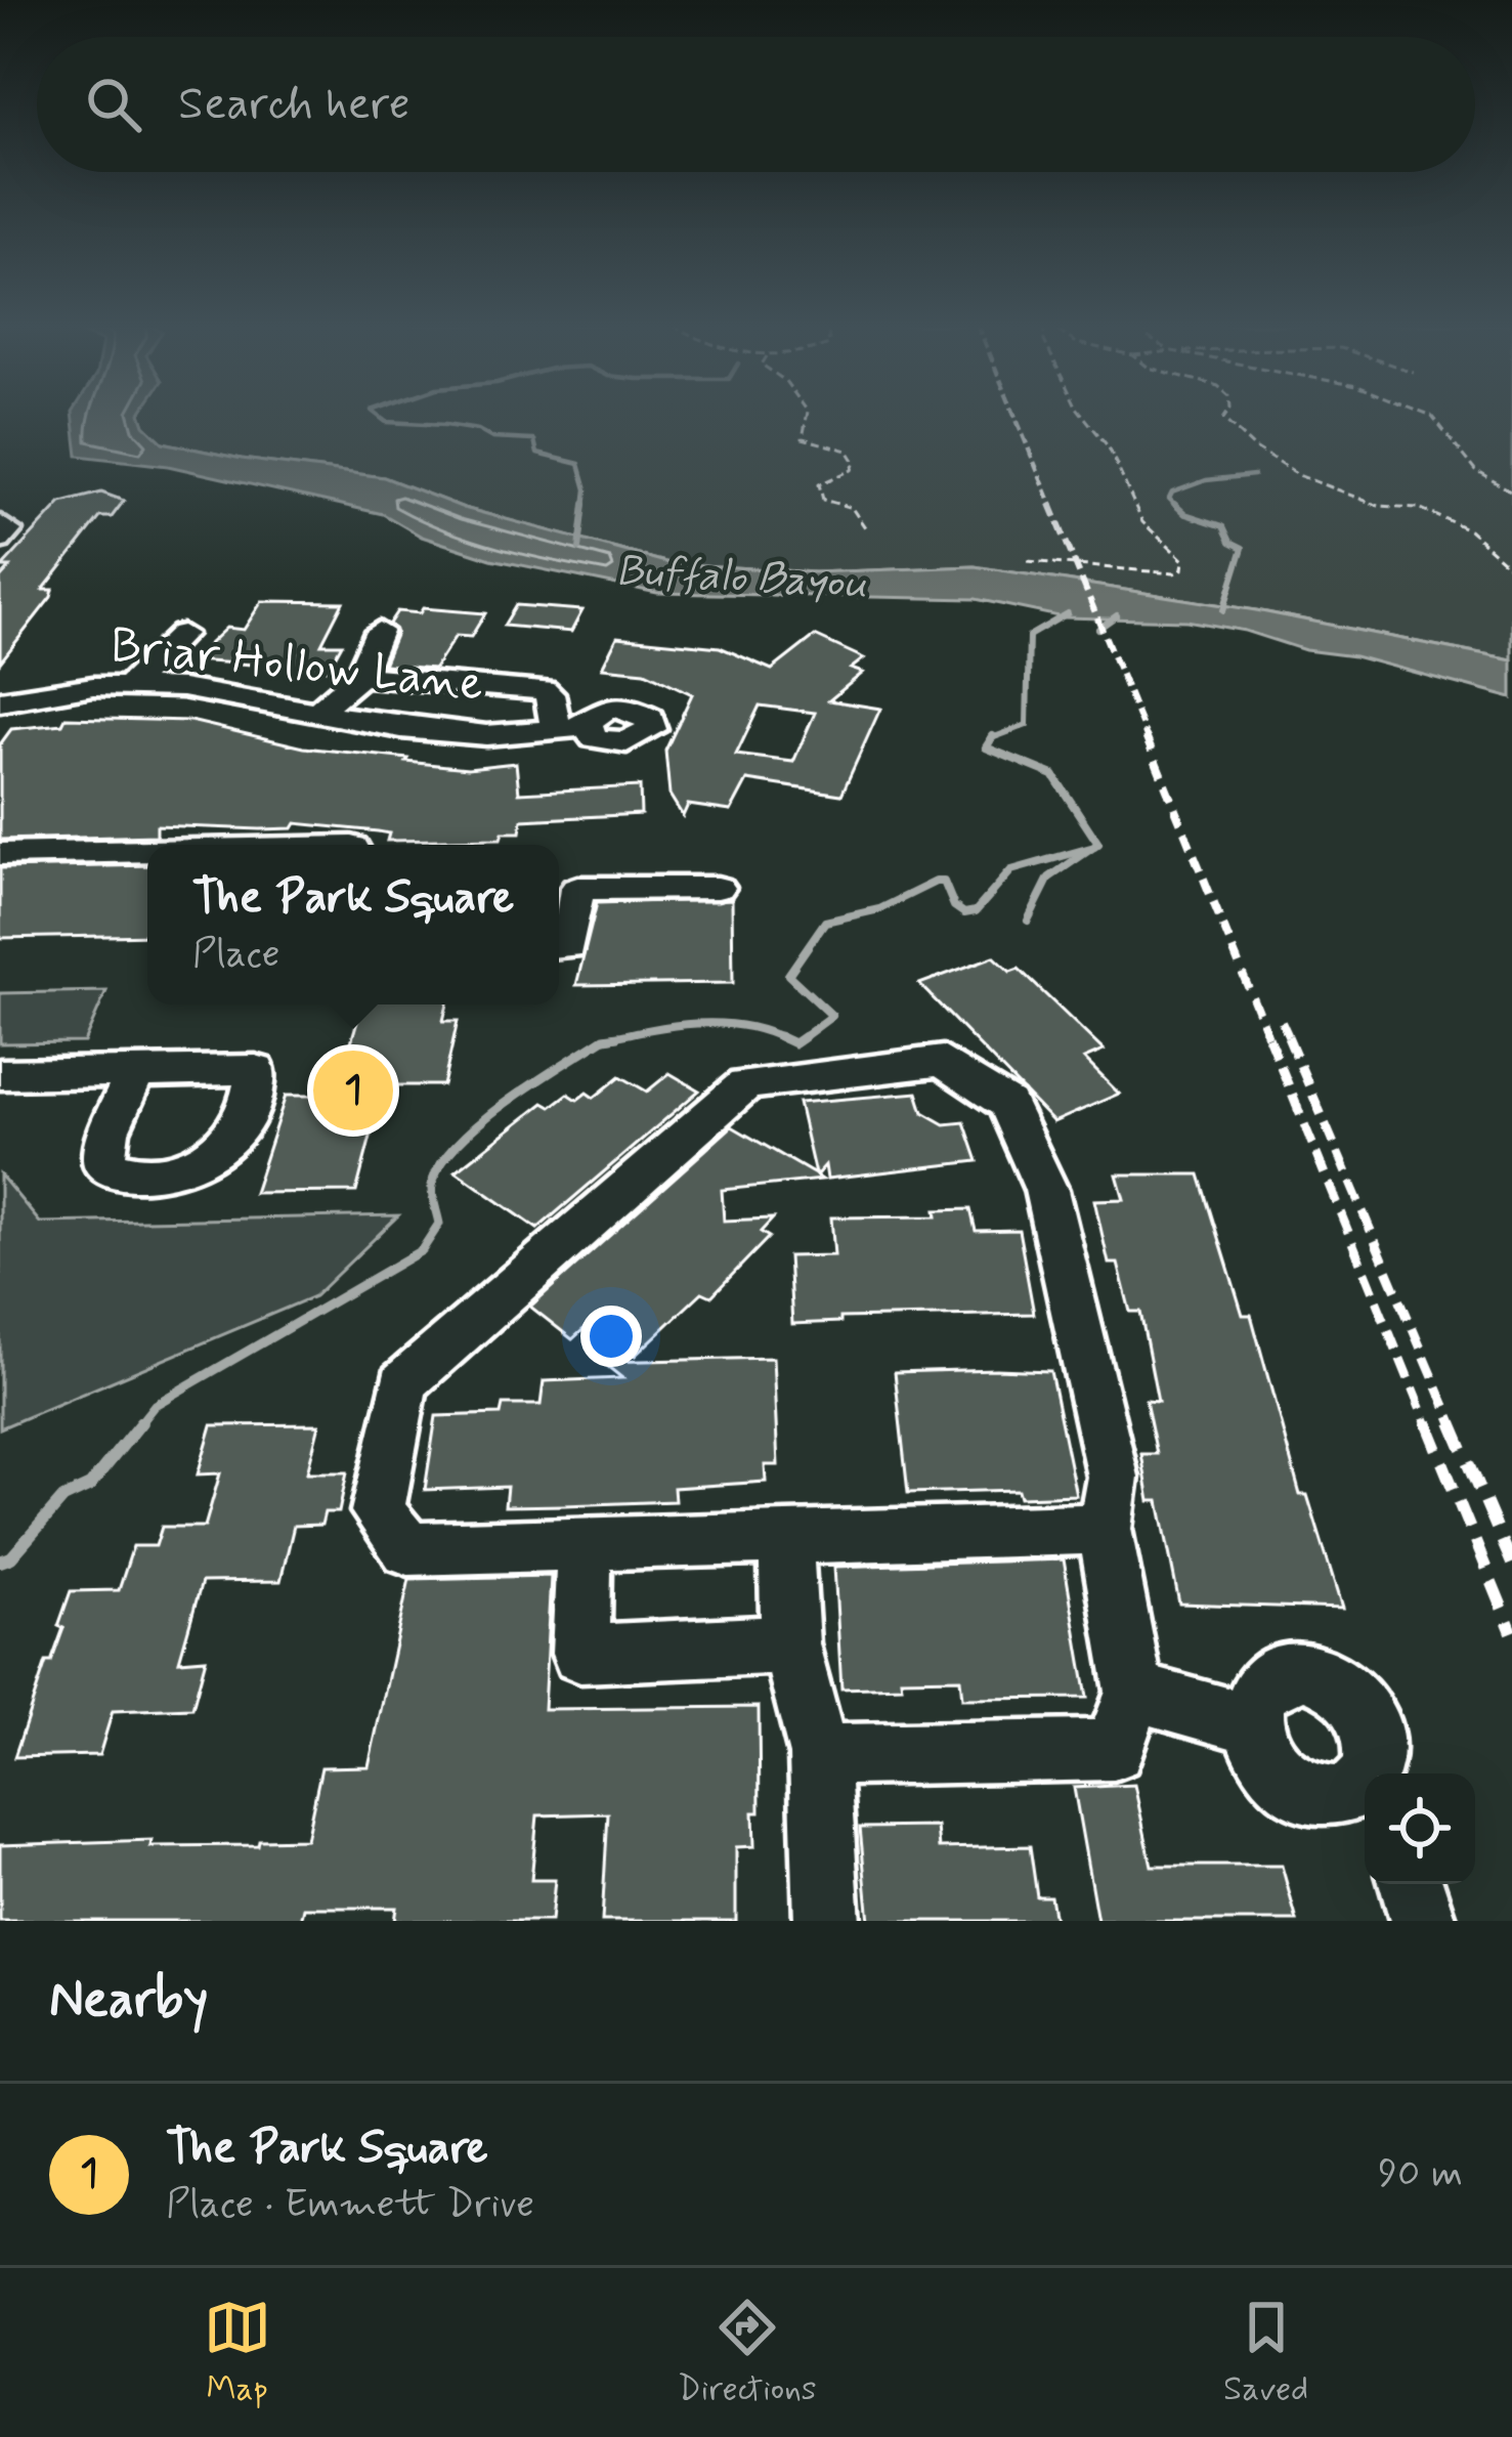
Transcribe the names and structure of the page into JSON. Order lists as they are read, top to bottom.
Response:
{
  "streets": {
    "street": ["Briar Hollow Lane"]
  },
  "water": ["Buffalo Bayou"],
  "page": {
    "search": "Search here",
    "popup": ["The Park Square", "Place"],
    "pins": "1",
    "heading": "Nearby",
    "list": [
      {
        "mark": "1",
        "name": "The Park Square",
        "note": "Place · Emmett Drive",
        "value": "90 m"
      }
    ],
    "nav": ["Map", "Directions", "Saved"]
  }
}
